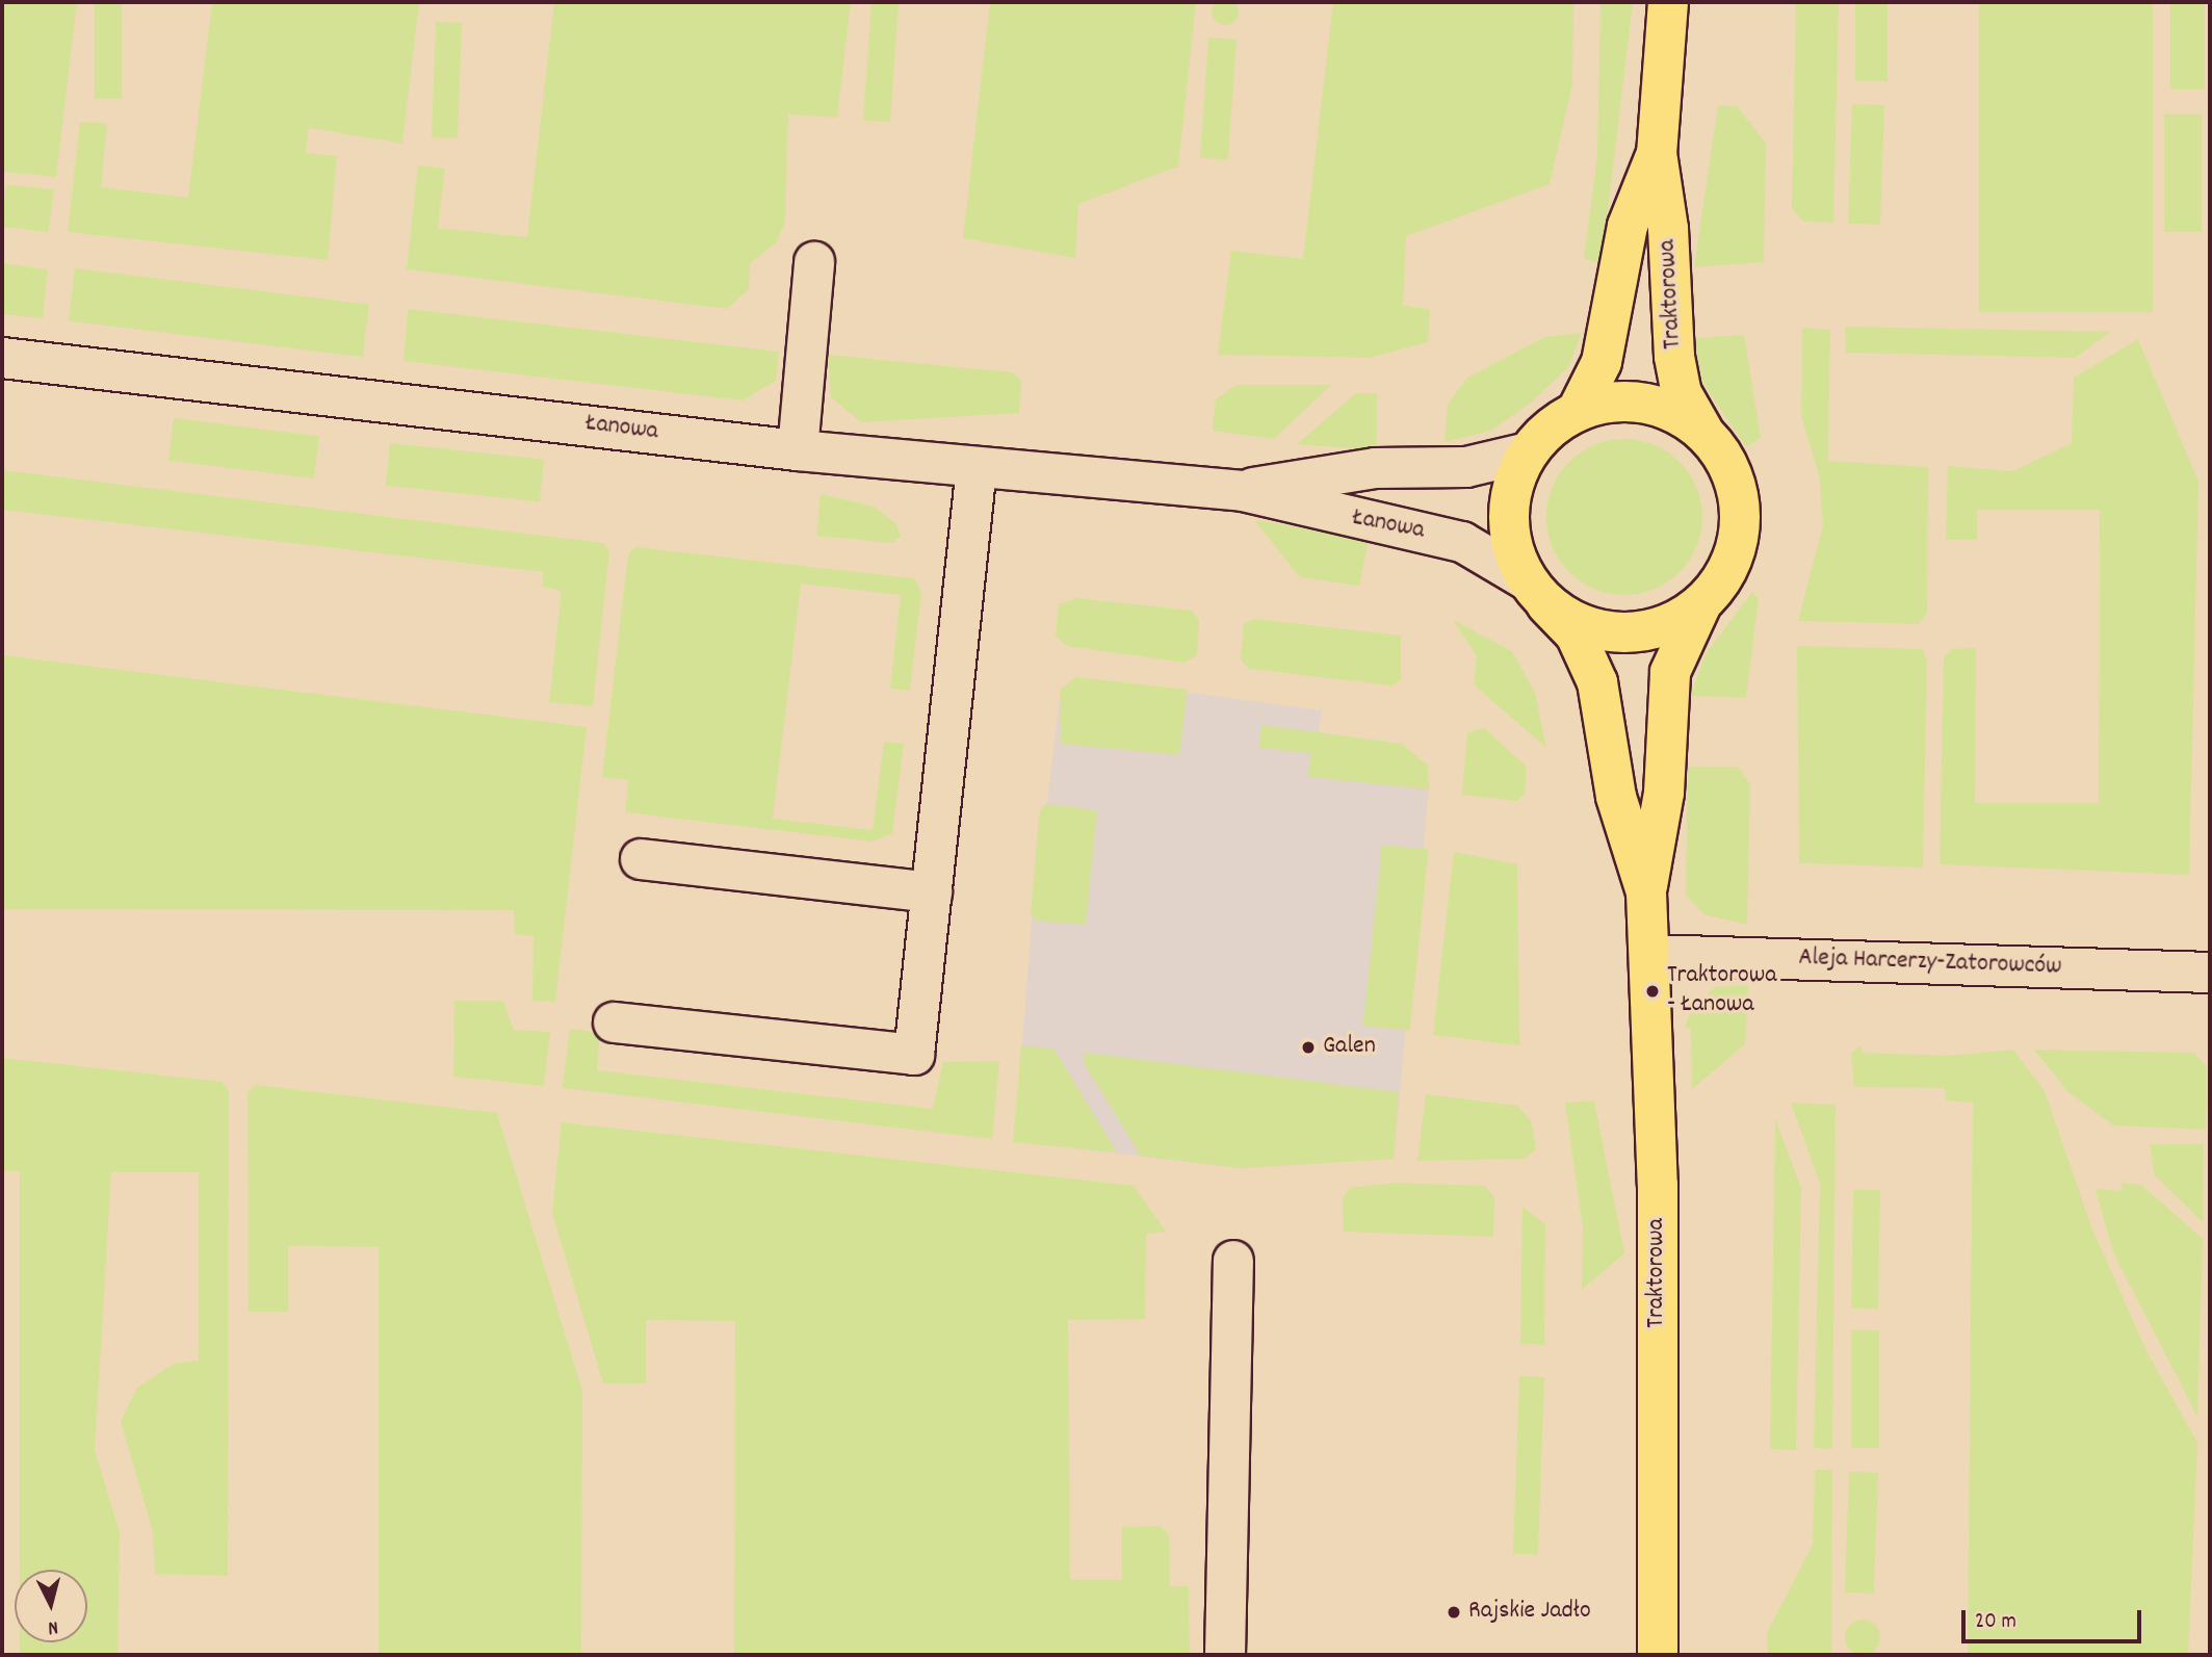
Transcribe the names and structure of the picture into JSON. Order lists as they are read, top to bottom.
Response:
{
  "streets": {
    "main road": ["Traktorowa"],
    "street": ["Łanowa", "Aleja Harcerzy-Zatorowców"]
  },
  "crossings": [
    ["Traktorowa", "Łanowa"],
    ["Traktorowa", "Aleja Harcerzy-Zatorowców"]
  ],
  "places": ["Traktorowa - Łanowa", "Galen", "Rajskie Jadło"],
  "scale_bar": "20 m",
  "north": "bottom"
}
